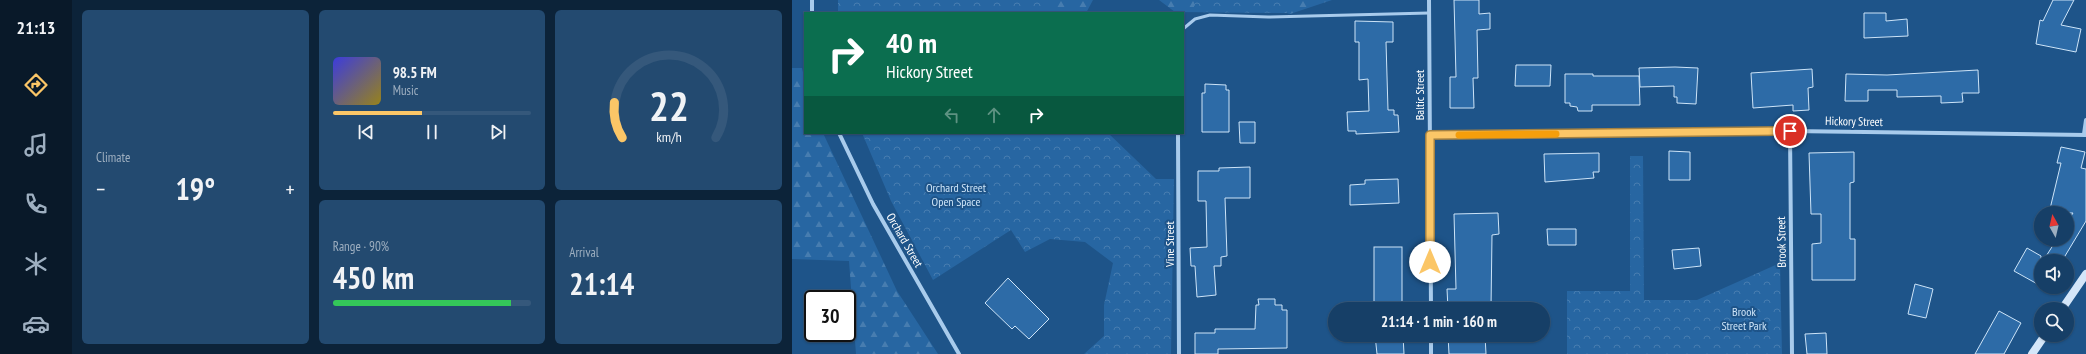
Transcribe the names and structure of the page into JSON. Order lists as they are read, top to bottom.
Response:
{
  "streets": {
    "street": [
      "Baltic Street",
      "Hickory Street",
      "Orchard Street",
      "Brook Street",
      "Vine Street"
    ]
  },
  "crossings": [
    ["Baltic Street", "Hickory Street"],
    ["Hickory Street", "Brook Street"]
  ],
  "parks": ["Orchard Street Open Space", "Brook Street Park"],
  "north": "top",
  "page": {
    "tabs": "21:13",
    "tile": [
      "Climate",
      ["Range · 90%", "450 km"],
      ["Arrival", "21:14"]
    ],
    "turn": ["40 m", "Hickory Street"],
    "song": ["98.5 FM", "Music"],
    "heat": ["−", "19°", "+"],
    "limit": "30",
    "trip": "21:14 · 1 min · 160 m",
    "gauge": ["22", "km/h"]
  }
}
